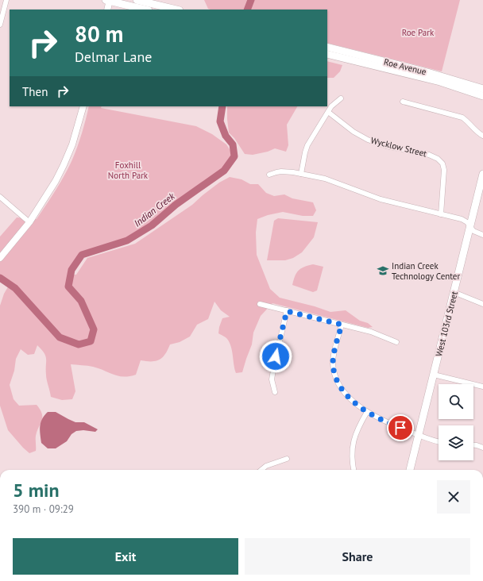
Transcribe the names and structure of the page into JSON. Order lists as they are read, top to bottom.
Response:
{
  "streets": {
    "main road": ["Roe Avenue", "West 103rd Street"],
    "street": ["Wycklow Street"]
  },
  "water": ["Indian Creek"],
  "parks": ["Roe Park", "Foxhill North Park"],
  "places": {
    "school or university": ["Indian Creek Technology Center"]
  },
  "page": {
    "turn": ["80 m", "Delmar Lane"],
    "then": "Then",
    "heading": ["5 min", "390 m · 09:29"],
    "buttons": ["Exit", "Share"]
  }
}
